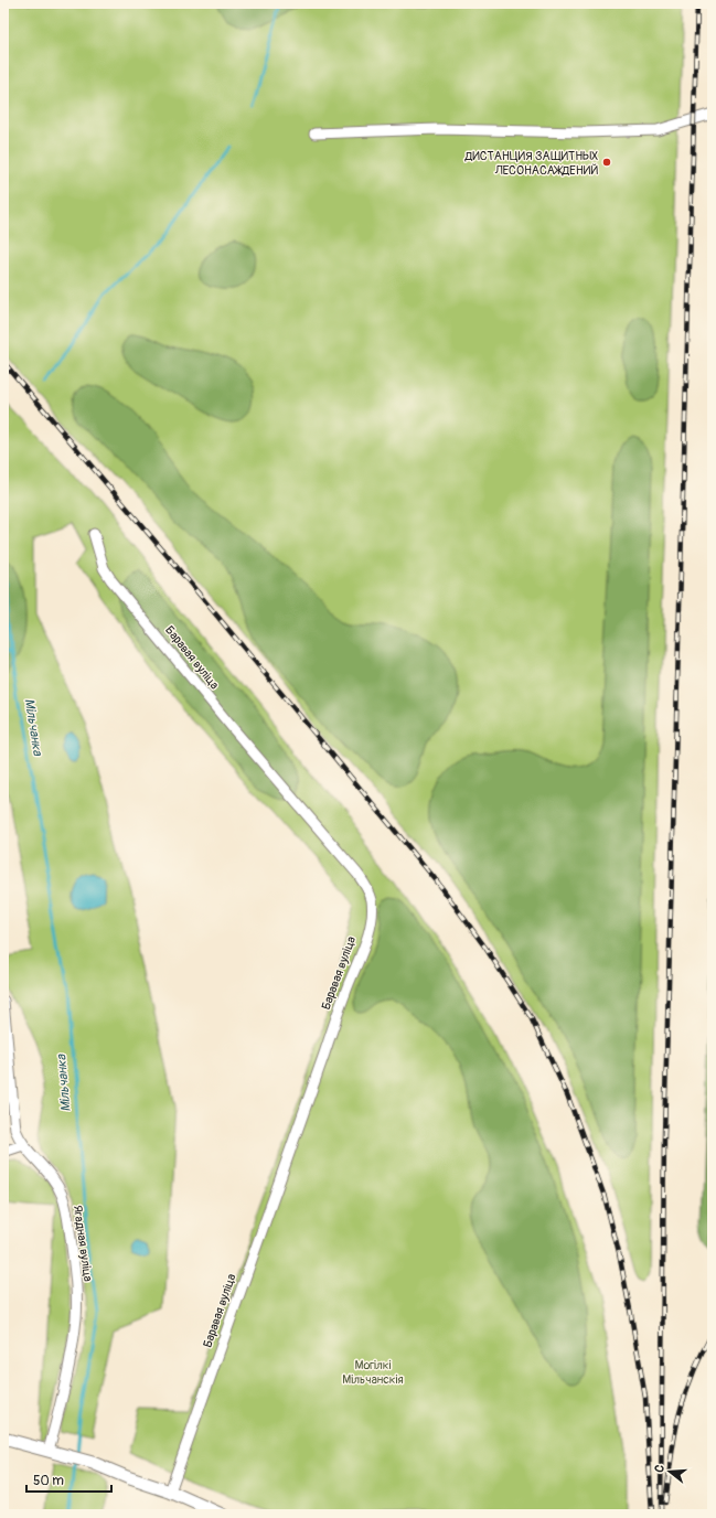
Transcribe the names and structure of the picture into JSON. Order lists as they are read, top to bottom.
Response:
{
  "streets": {
    "street": ["Баравая вуліца", "Ягадная вуліца"]
  },
  "water": ["Мільчанка"],
  "parks": ["Могілкі Мільчанскія"],
  "places": ["ДИСТАНЦИЯ ЗАЩИТНЫХ ЛЕСОНАСАЖДЕНИЙ"],
  "scale_bar": "50 m",
  "north": "left"
}
